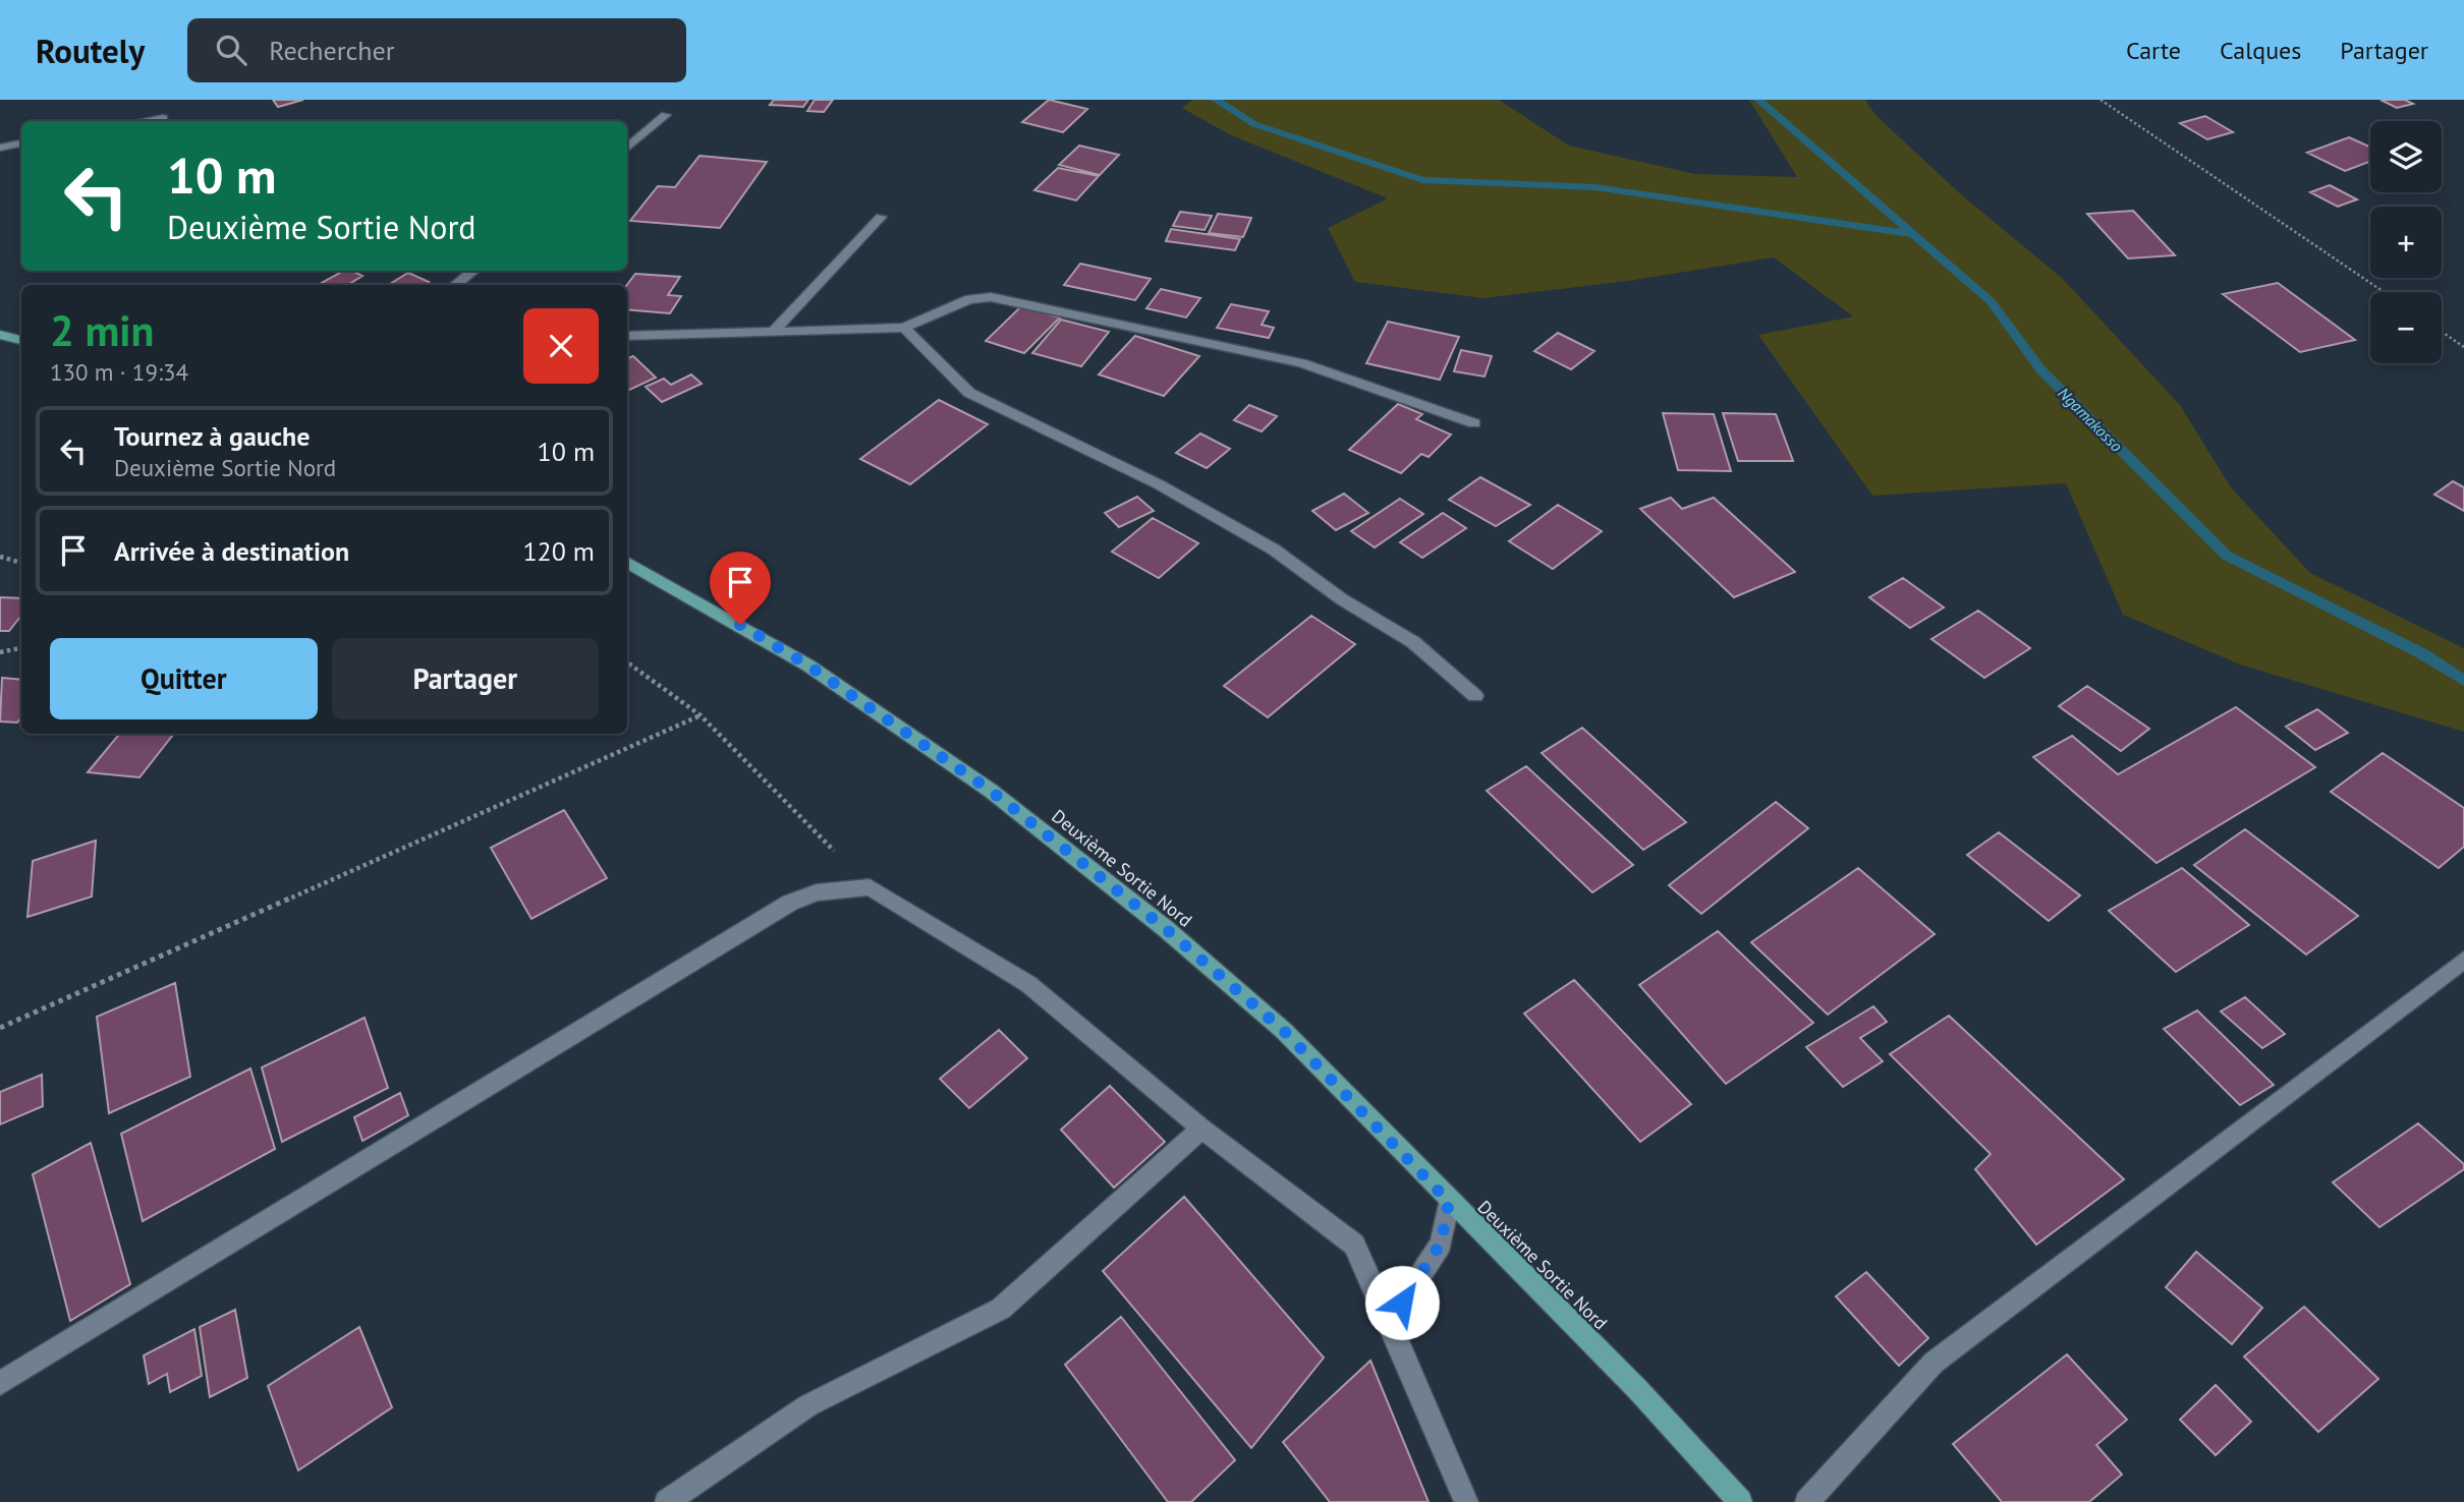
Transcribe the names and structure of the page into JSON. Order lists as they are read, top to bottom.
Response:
{
  "streets": {
    "main road": ["Deuxième Sortie Nord"]
  },
  "water": ["Ngamakosso"],
  "page": {
    "header": "Routely",
    "search": "Rechercher",
    "nav": ["Carte", "Calques", "Partager"],
    "map_buttons": ["+", "−"],
    "turn": ["10 m", "Deuxième Sortie Nord"],
    "heading": ["2 min", "130 m · 19:34"],
    "list": [
      {
        "name": "Tournez à gauche",
        "note": "Deuxième Sortie Nord",
        "value": "10 m"
      },
      {
        "name": "Arrivée à destination",
        "value": "120 m"
      }
    ],
    "buttons": ["Quitter", "Partager"]
  }
}
